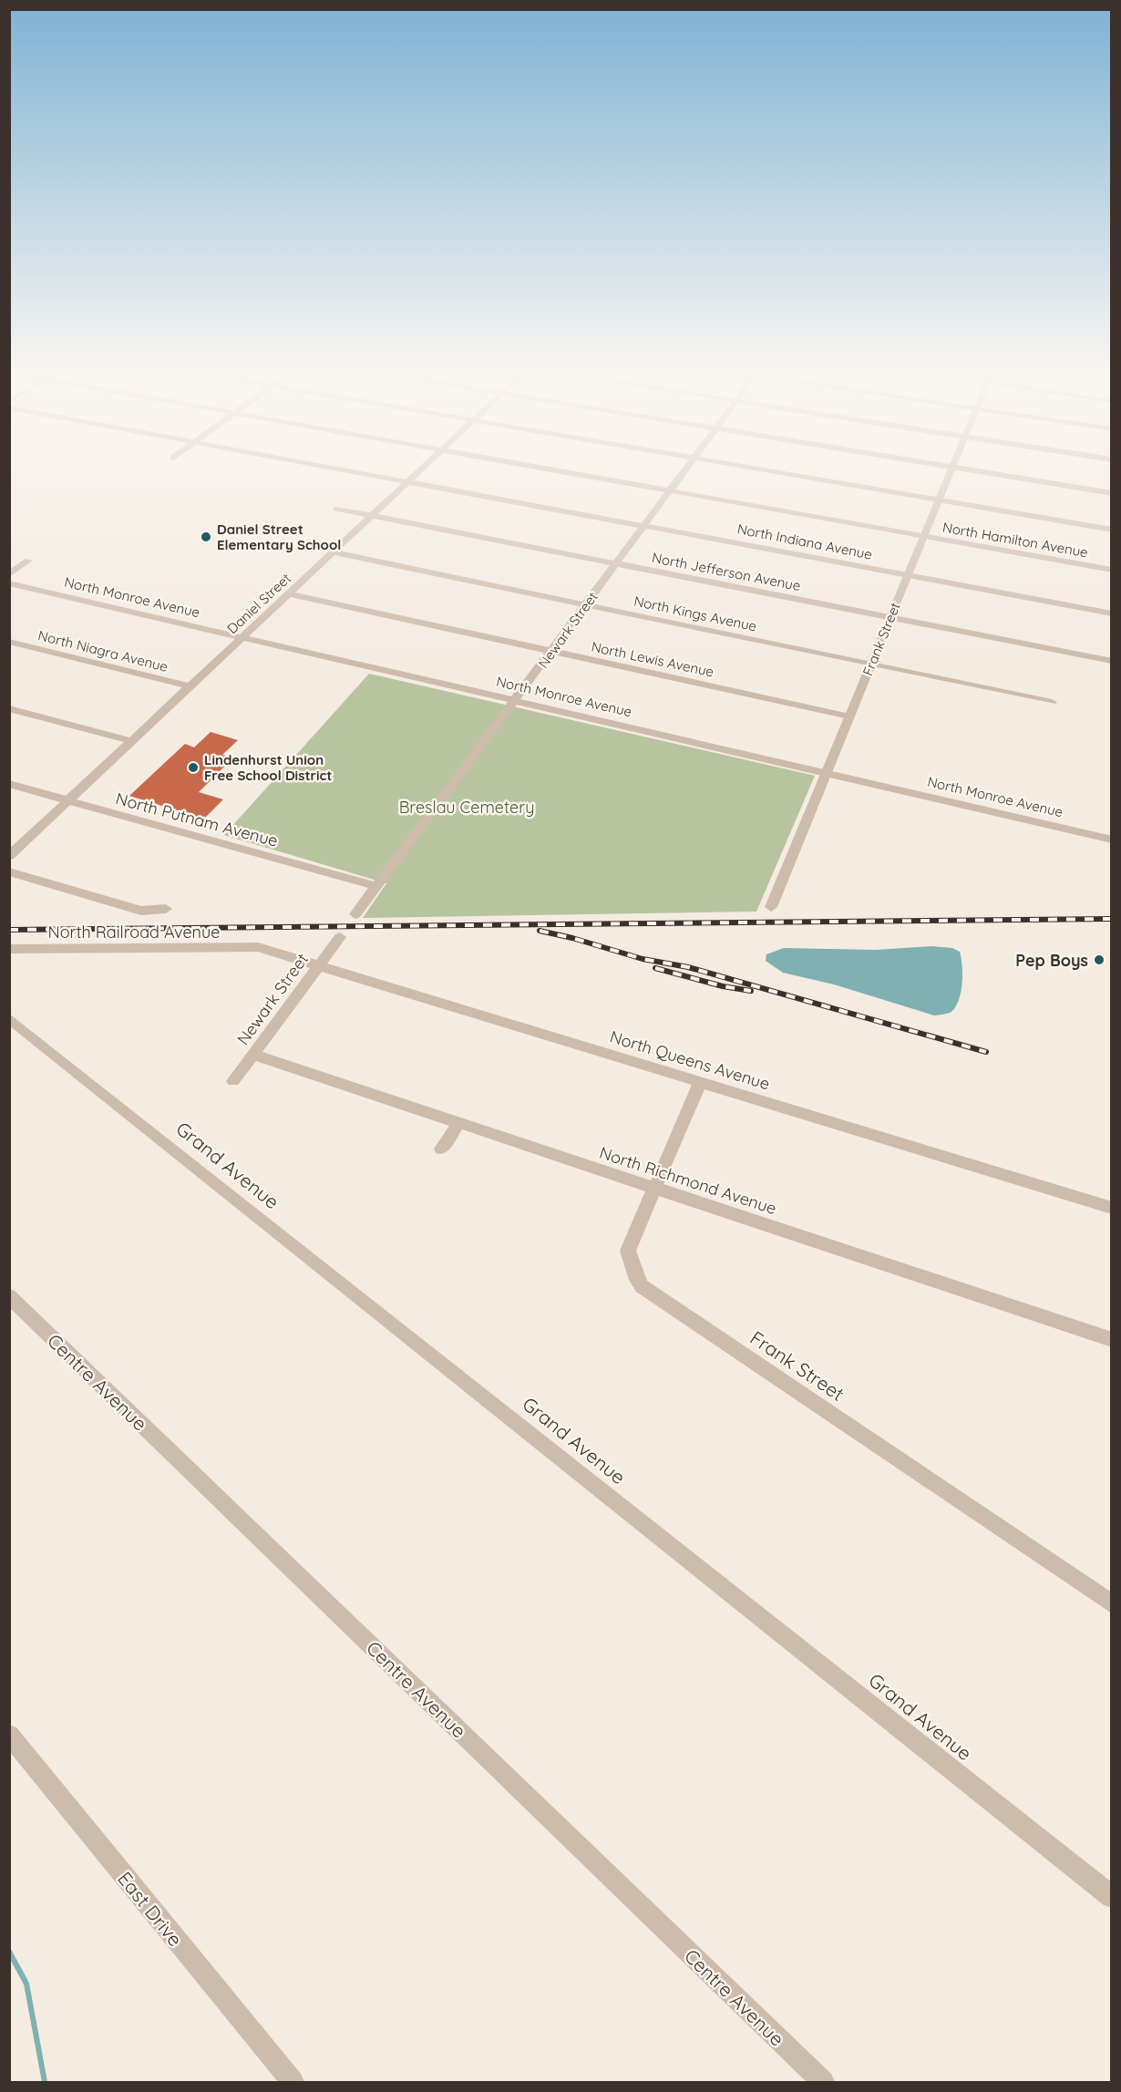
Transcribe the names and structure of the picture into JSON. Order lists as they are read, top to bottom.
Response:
{
  "streets": {
    "street": [
      "North Hamilton Avenue",
      "North Indiana Avenue",
      "North Jefferson Avenue",
      "North Monroe Avenue",
      "Daniel Street",
      "North Kings Avenue",
      "Newark Street",
      "Frank Street",
      "North Niagra Avenue",
      "North Lewis Avenue",
      "North Putnam Avenue",
      "North Railroad Avenue",
      "North Queens Avenue",
      "Grand Avenue",
      "North Richmond Avenue",
      "Centre Avenue",
      "East Drive"
    ]
  },
  "crossings": [
    ["North Hamilton Avenue", "Newark Street"],
    ["North Hamilton Avenue", "Frank Street"],
    ["North Indiana Avenue", "Daniel Street"],
    ["North Indiana Avenue", "Newark Street"],
    ["North Indiana Avenue", "Frank Street"],
    ["North Jefferson Avenue", "Daniel Street"],
    ["North Jefferson Avenue", "Newark Street"],
    ["North Jefferson Avenue", "Frank Street"],
    ["North Monroe Avenue", "Daniel Street"],
    ["North Monroe Avenue", "Newark Street"],
    ["North Monroe Avenue", "Frank Street"],
    ["Daniel Street", "North Kings Avenue"],
    ["Daniel Street", "North Niagra Avenue"],
    ["Daniel Street", "North Lewis Avenue"],
    ["Daniel Street", "North Putnam Avenue"],
    ["North Kings Avenue", "Newark Street"],
    ["North Kings Avenue", "Frank Street"],
    ["Newark Street", "North Lewis Avenue"],
    ["Newark Street", "North Putnam Avenue"],
    ["Newark Street", "North Queens Avenue"],
    ["Newark Street", "North Richmond Avenue"],
    ["Frank Street", "North Lewis Avenue"],
    ["Frank Street", "North Queens Avenue"],
    ["Frank Street", "North Richmond Avenue"],
    ["North Railroad Avenue", "North Queens Avenue"]
  ],
  "parks": ["Breslau Cemetery"],
  "places": ["Daniel Street Elementary School", "Lindenhurst Union Free School District", "Pep Boys"]
}
